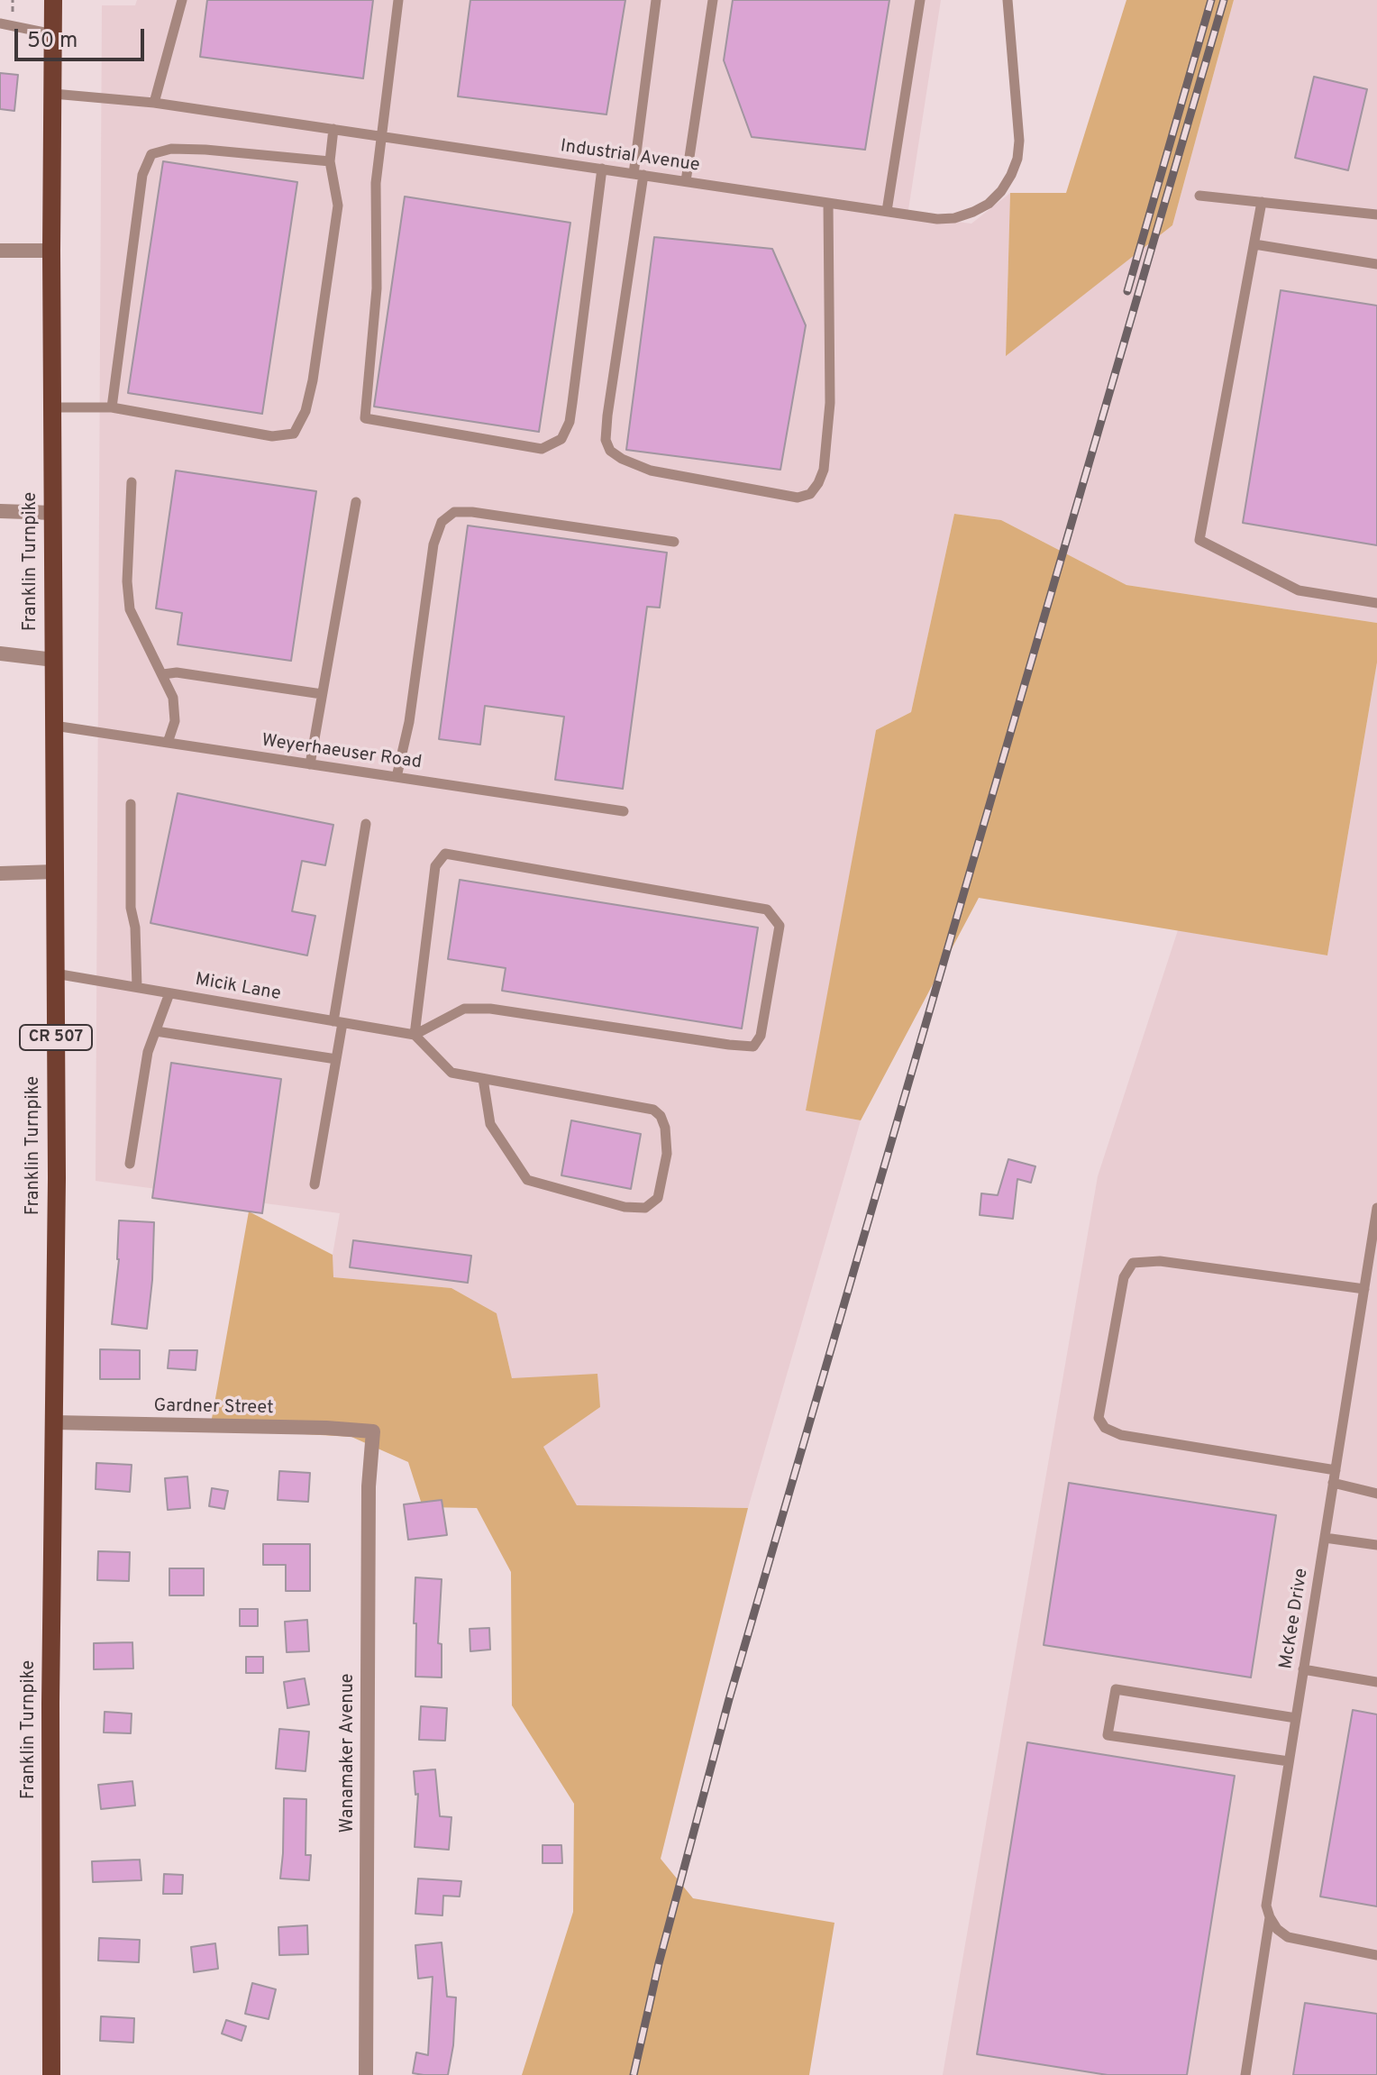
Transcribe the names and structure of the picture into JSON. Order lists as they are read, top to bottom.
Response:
{
  "streets": {
    "main road": ["Franklin Turnpike", "CR 507"],
    "street": ["Gardner Street", "Wanamaker Avenue"],
    "lane": [
      "Industrial Avenue",
      "Weyerhaeuser Road",
      "Micik Lane",
      "McKee Drive"
    ]
  },
  "crossings": [
    ["Industrial Avenue", "Franklin Turnpike"],
    ["Franklin Turnpike", "Weyerhaeuser Road"],
    ["Franklin Turnpike", "Micik Lane"],
    ["Franklin Turnpike", "Gardner Street"],
    ["Gardner Street", "Wanamaker Avenue"]
  ],
  "scale_bar": "50 m"
}
